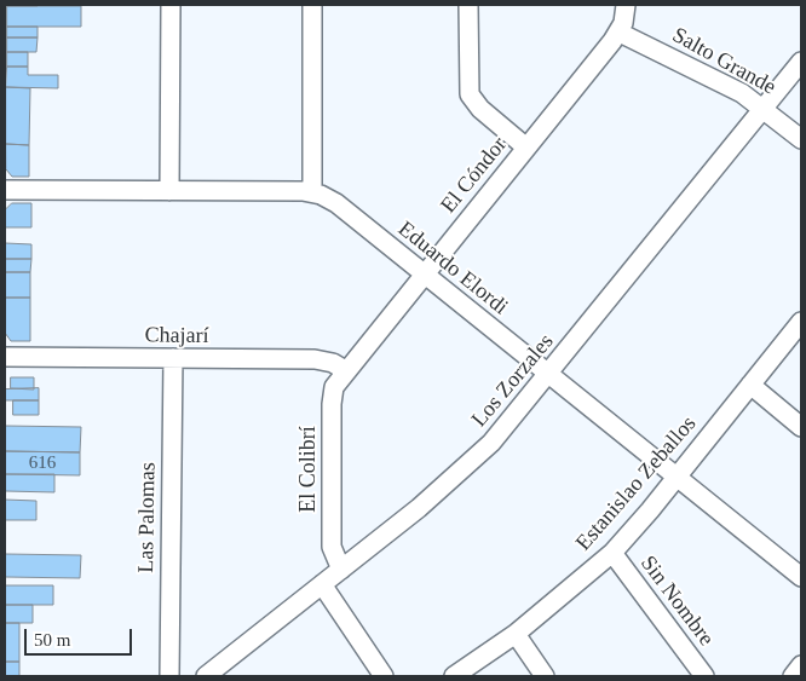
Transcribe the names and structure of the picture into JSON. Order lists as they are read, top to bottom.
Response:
{
  "streets": {
    "street": [
      "Salto Grande",
      "El Cóndor",
      "Eduardo Elordi",
      "Chajarí",
      "Los Zorzales",
      "El Colibrí",
      "Estanislao Zeballos",
      "Las Palomas",
      "Sin Nombre"
    ]
  },
  "crossings": [
    ["Salto Grande", "El Cóndor"],
    ["Salto Grande", "Los Zorzales"],
    ["El Cóndor", "Eduardo Elordi"],
    ["El Cóndor", "Chajarí"],
    ["El Cóndor", "El Colibrí"],
    ["Eduardo Elordi", "Los Zorzales"],
    ["Eduardo Elordi", "Estanislao Zeballos"],
    ["Chajarí", "El Colibrí"],
    ["Chajarí", "Las Palomas"],
    ["Los Zorzales", "El Colibrí"],
    ["Estanislao Zeballos", "Sin Nombre"]
  ],
  "house_numbers": ["616"],
  "scale_bar": "50 m"
}
